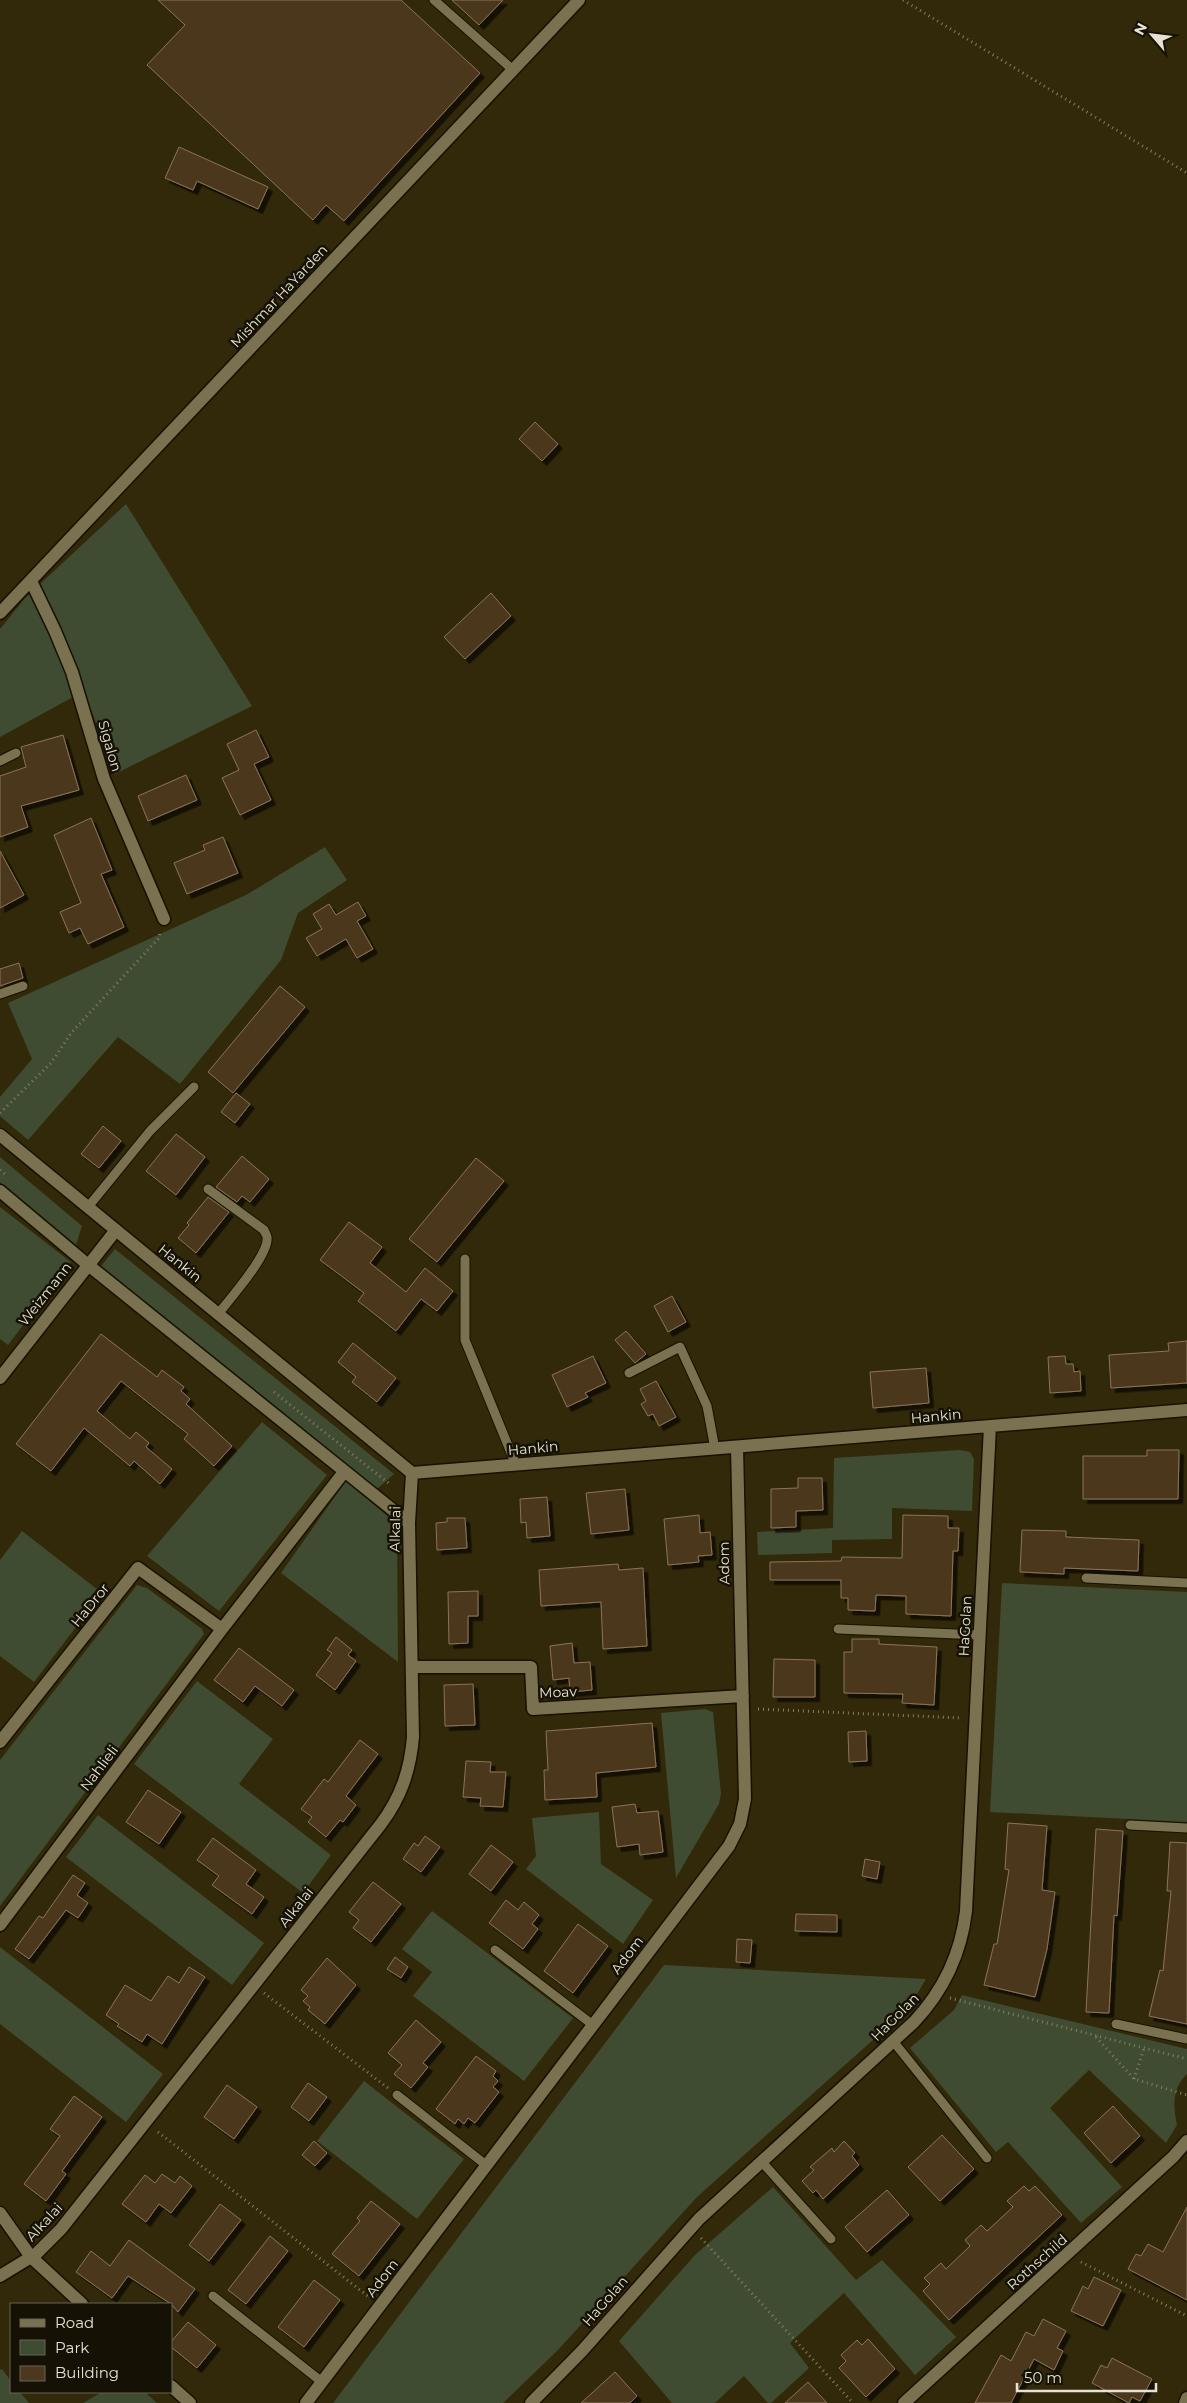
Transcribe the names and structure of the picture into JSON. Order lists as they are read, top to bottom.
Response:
{
  "streets": {
    "street": [
      "Mishmar HaYarden",
      "Sigalon",
      "Hankin",
      "Weizmann",
      "Alkalai",
      "Adom",
      "HaDror",
      "HaGolan",
      "Moav",
      "Nahlieli",
      "Rothschild"
    ]
  },
  "crossings": [
    ["Mishmar HaYarden", "Sigalon"],
    ["Hankin", "Weizmann"],
    ["Hankin", "Alkalai"],
    ["Hankin", "Adom"],
    ["Hankin", "HaGolan"],
    ["Alkalai", "Moav"],
    ["Adom", "Moav"],
    ["HaDror", "Nahlieli"]
  ],
  "legend": ["Road", "Park", "Building"],
  "scale_bar": "50 m",
  "north": "top left"
}
